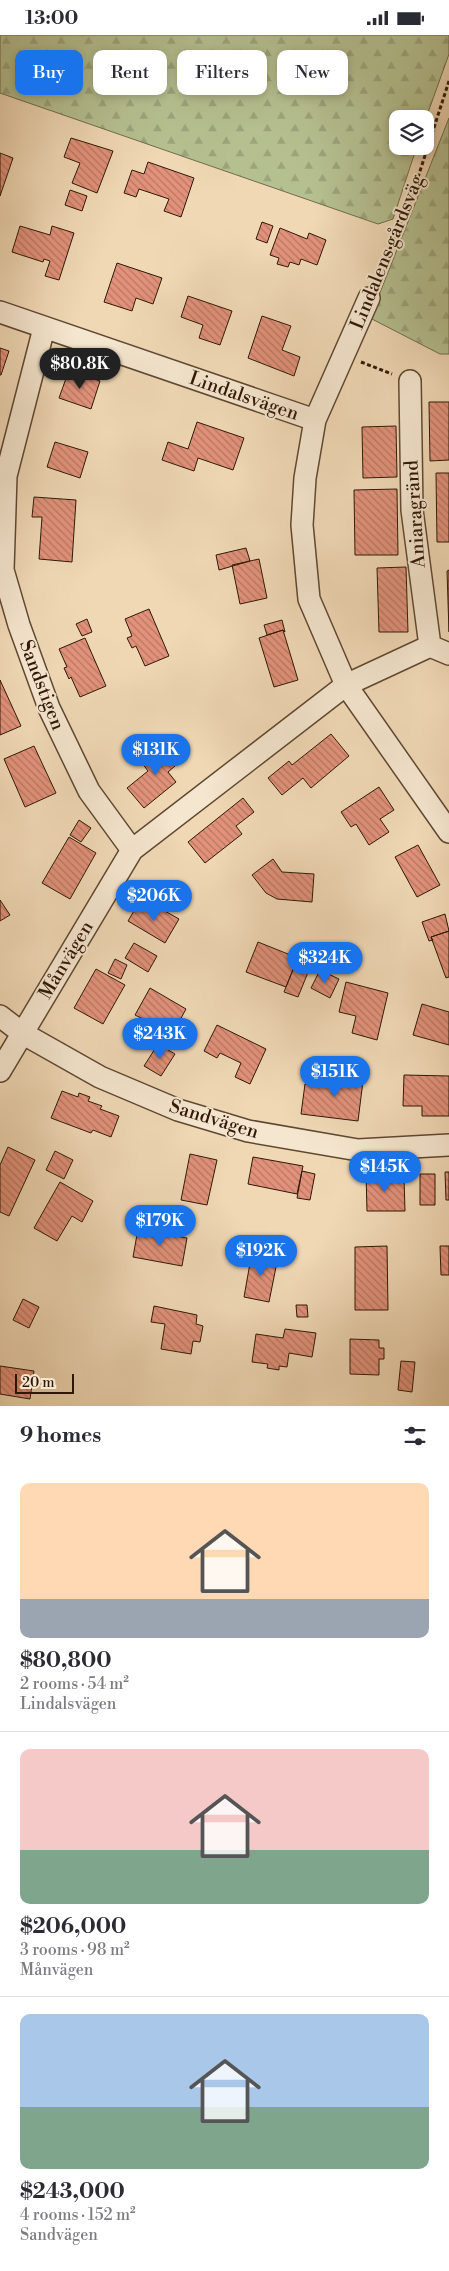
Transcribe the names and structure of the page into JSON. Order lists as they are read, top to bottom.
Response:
{
  "streets": {
    "street": [
      "Lindalens gårdsväg",
      "Lindalsvägen",
      "Aniaragränd",
      "Sandstigen",
      "Månvägen",
      "Sandvägen"
    ]
  },
  "crossings": [
    ["Lindalens gårdsväg", "Lindalsvägen"],
    ["Lindalsvägen", "Aniaragränd"],
    ["Lindalsvägen", "Sandstigen"],
    ["Lindalsvägen", "Månvägen"],
    ["Aniaragränd", "Månvägen"],
    ["Sandstigen", "Månvägen"],
    ["Månvägen", "Sandvägen"]
  ],
  "scale_bar": "20 m",
  "page": {
    "status": "13:00",
    "chip": [
      "Buy",
      "Rent",
      "Filters",
      "New"
    ],
    "price": [
      "$80.8K",
      "$131K",
      "$206K",
      "$324K",
      "$243K",
      "$151K",
      "$145K",
      "$179K",
      "$192K"
    ],
    "scale": "20 m",
    "heading": "9 homes",
    "list": [
      {
        "name": "$80,800",
        "note": "2 rooms · 54 m² · Lindalsvägen"
      },
      {
        "name": "$206,000",
        "note": "3 rooms · 98 m² · Månvägen"
      },
      {
        "name": "$243,000",
        "note": "4 rooms · 152 m² · Sandvägen"
      }
    ]
  }
}
